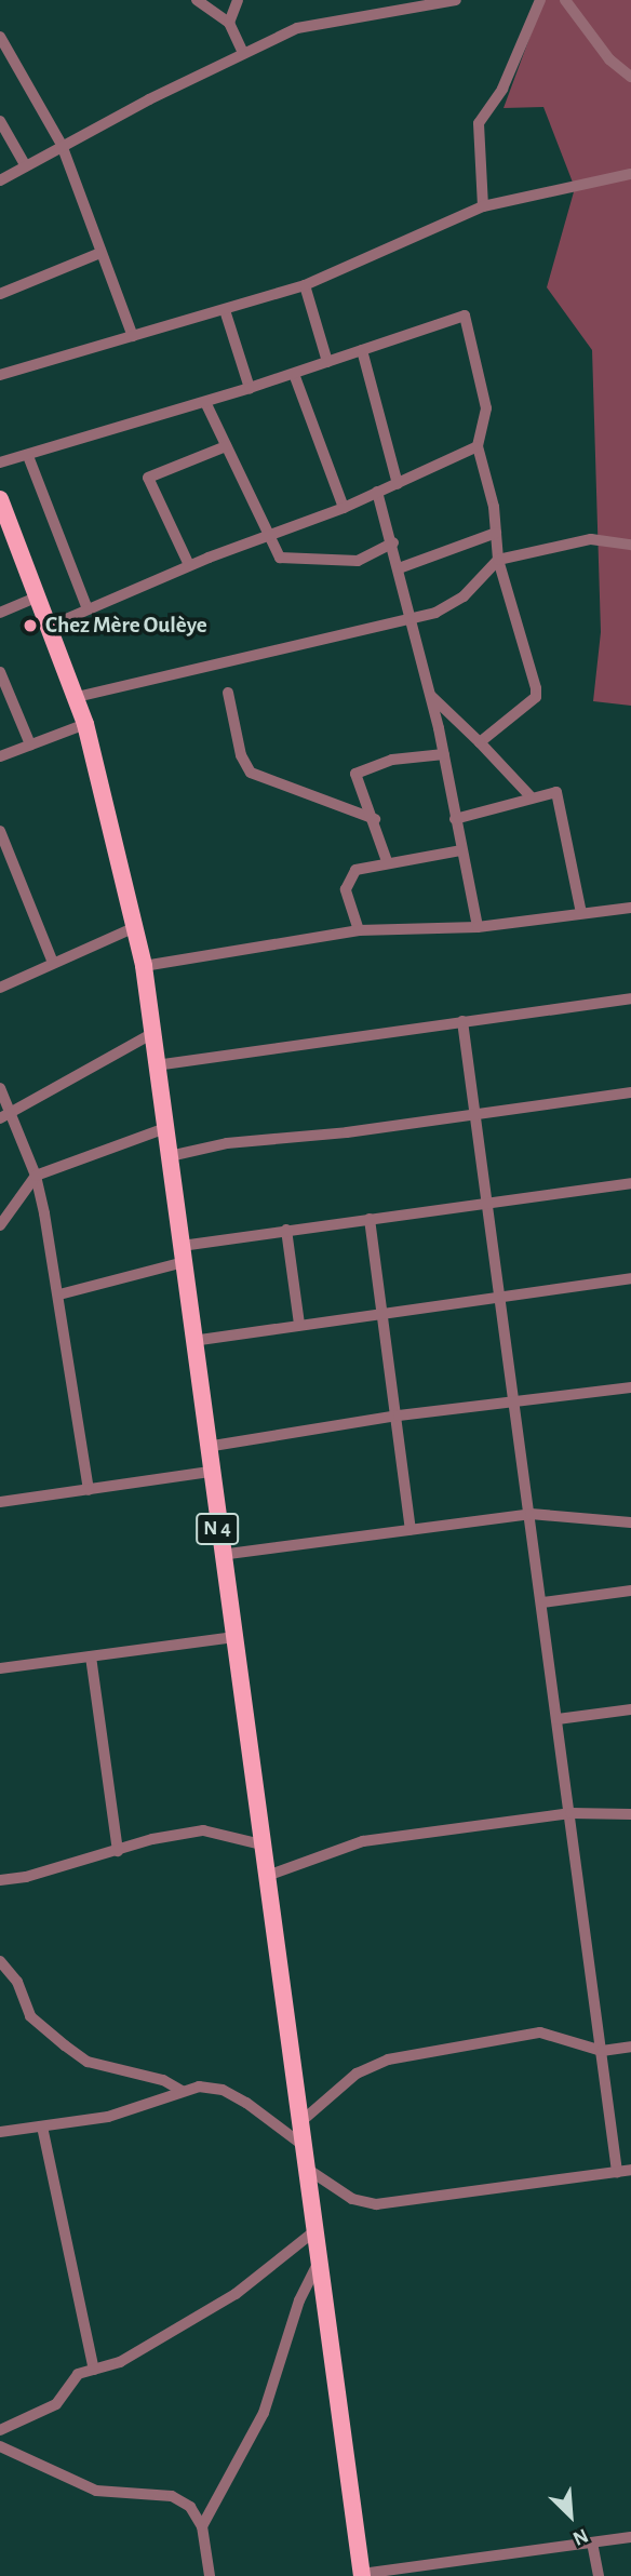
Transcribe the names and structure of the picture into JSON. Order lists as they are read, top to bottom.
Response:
{
  "streets": {
    "main road": ["N 4"]
  },
  "places": ["Chez Mère Oulèye"],
  "north": "bottom right"
}
